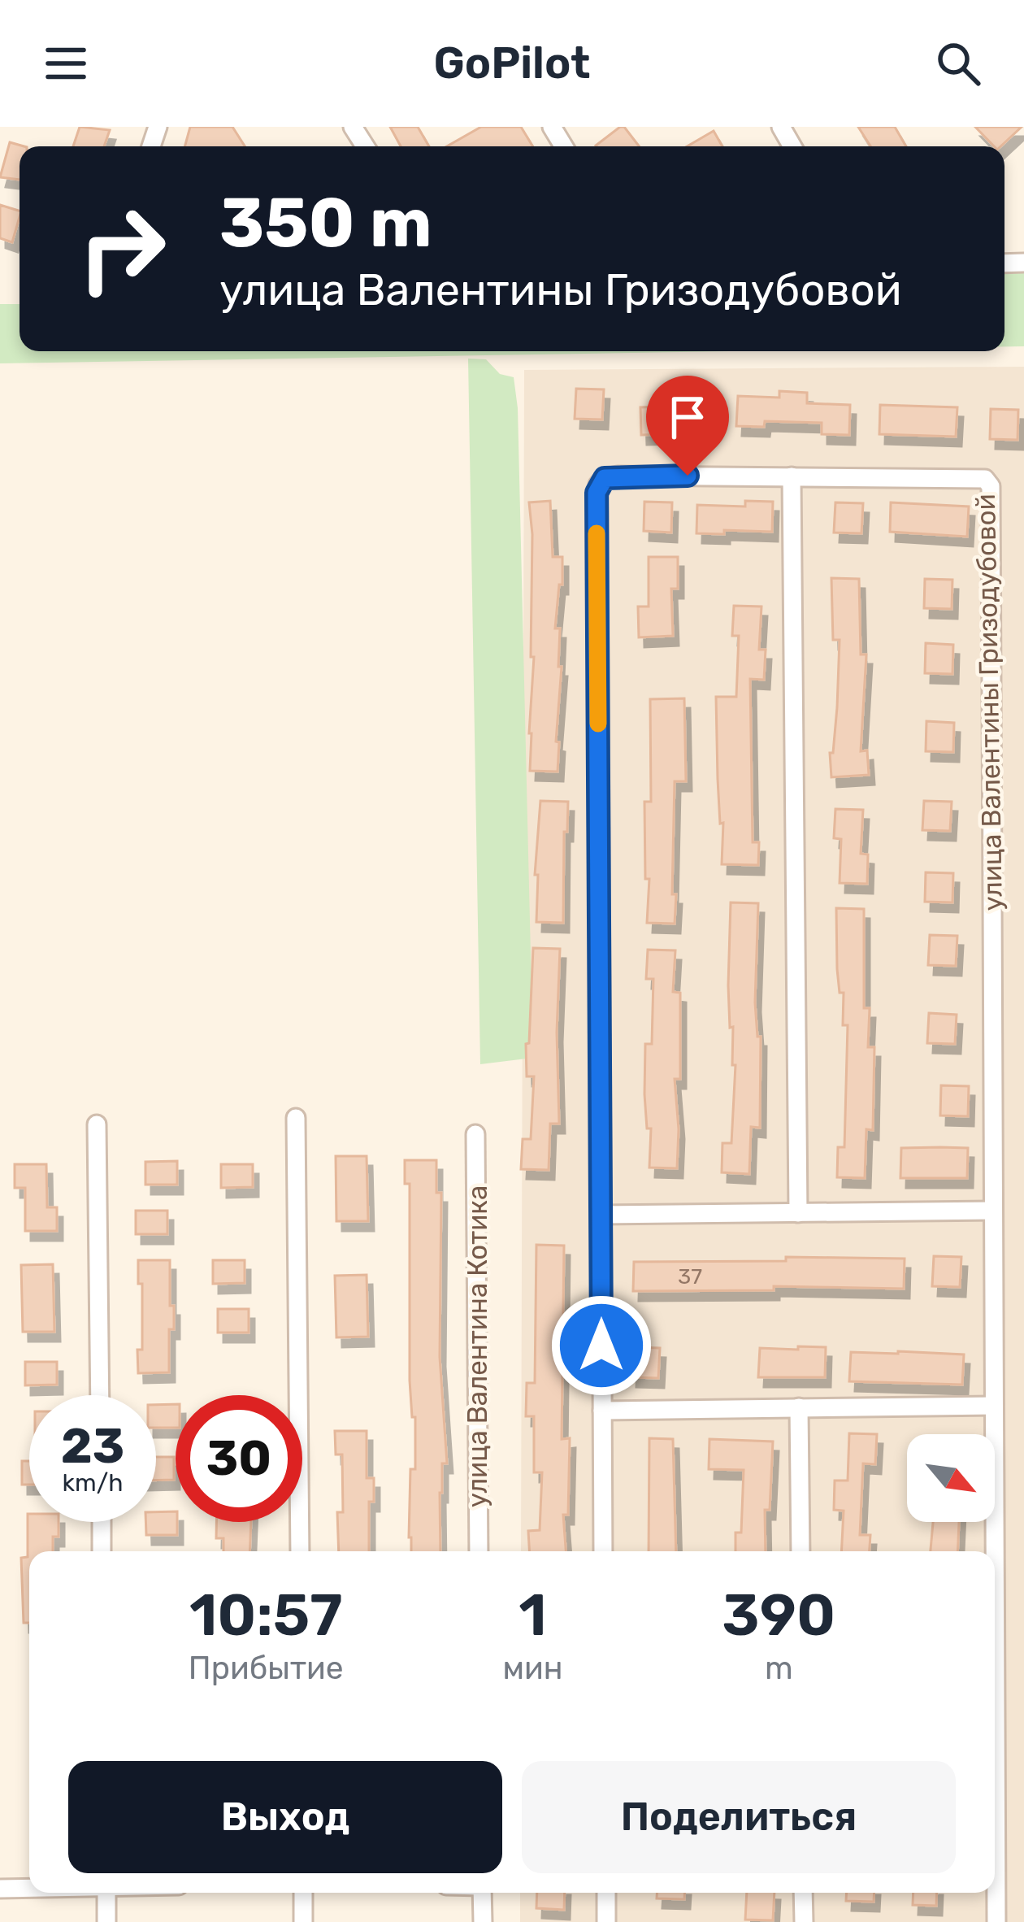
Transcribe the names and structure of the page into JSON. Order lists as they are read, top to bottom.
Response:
{
  "streets": {
    "street": ["улица Валентины Гризодубовой", "улица Валентина Котика"]
  },
  "house_numbers": ["37"],
  "north": "bottom right",
  "page": {
    "header": "GoPilot",
    "turn": ["350 m", "улица Валентины Гризодубовой"],
    "speed": "23 km/h",
    "limit": "30",
    "eta": [
      "10:57",
      "Прибытие",
      "1",
      "мин",
      "390",
      "m"
    ],
    "buttons": ["Выход", "Поделиться"]
  }
}
